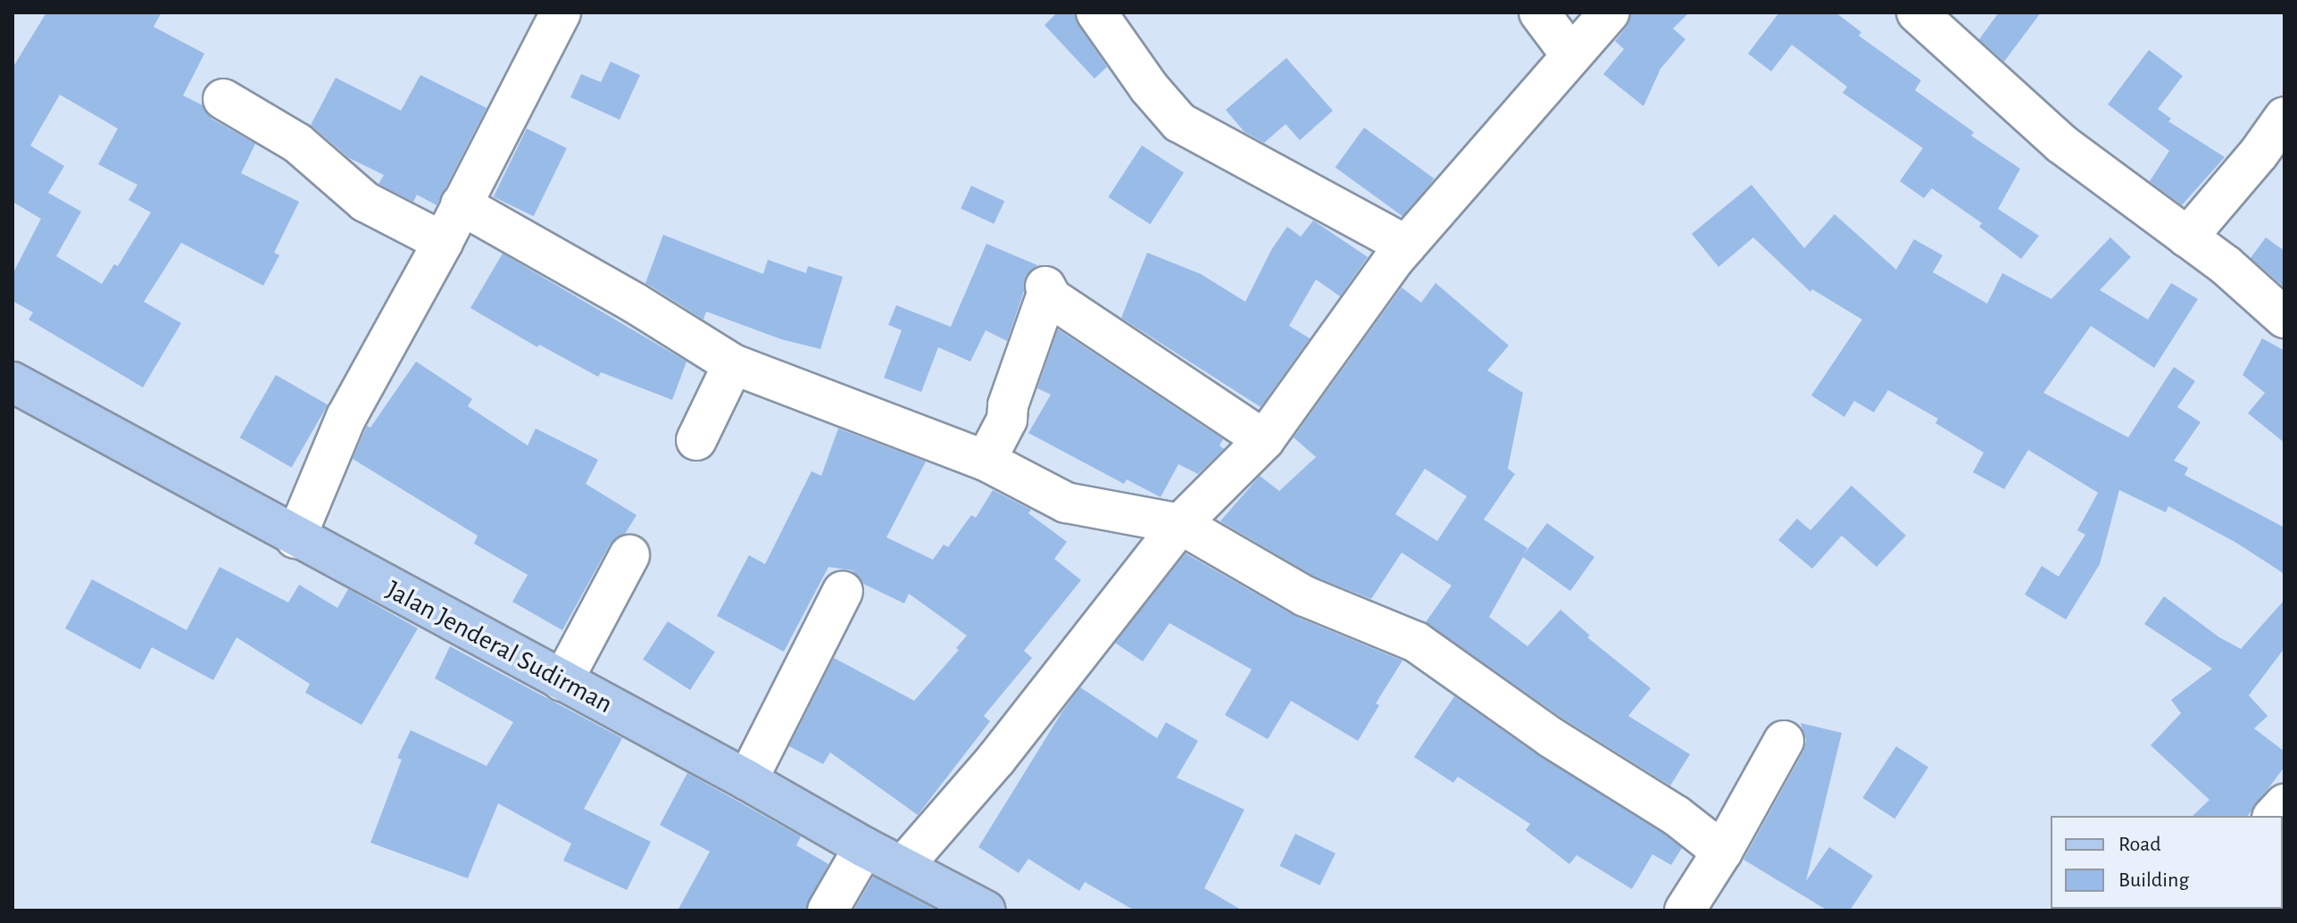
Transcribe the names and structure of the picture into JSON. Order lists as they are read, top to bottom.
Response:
{
  "streets": {
    "main road": ["Jalan Jenderal Sudirman"]
  },
  "legend": ["Road", "Building"]
}
